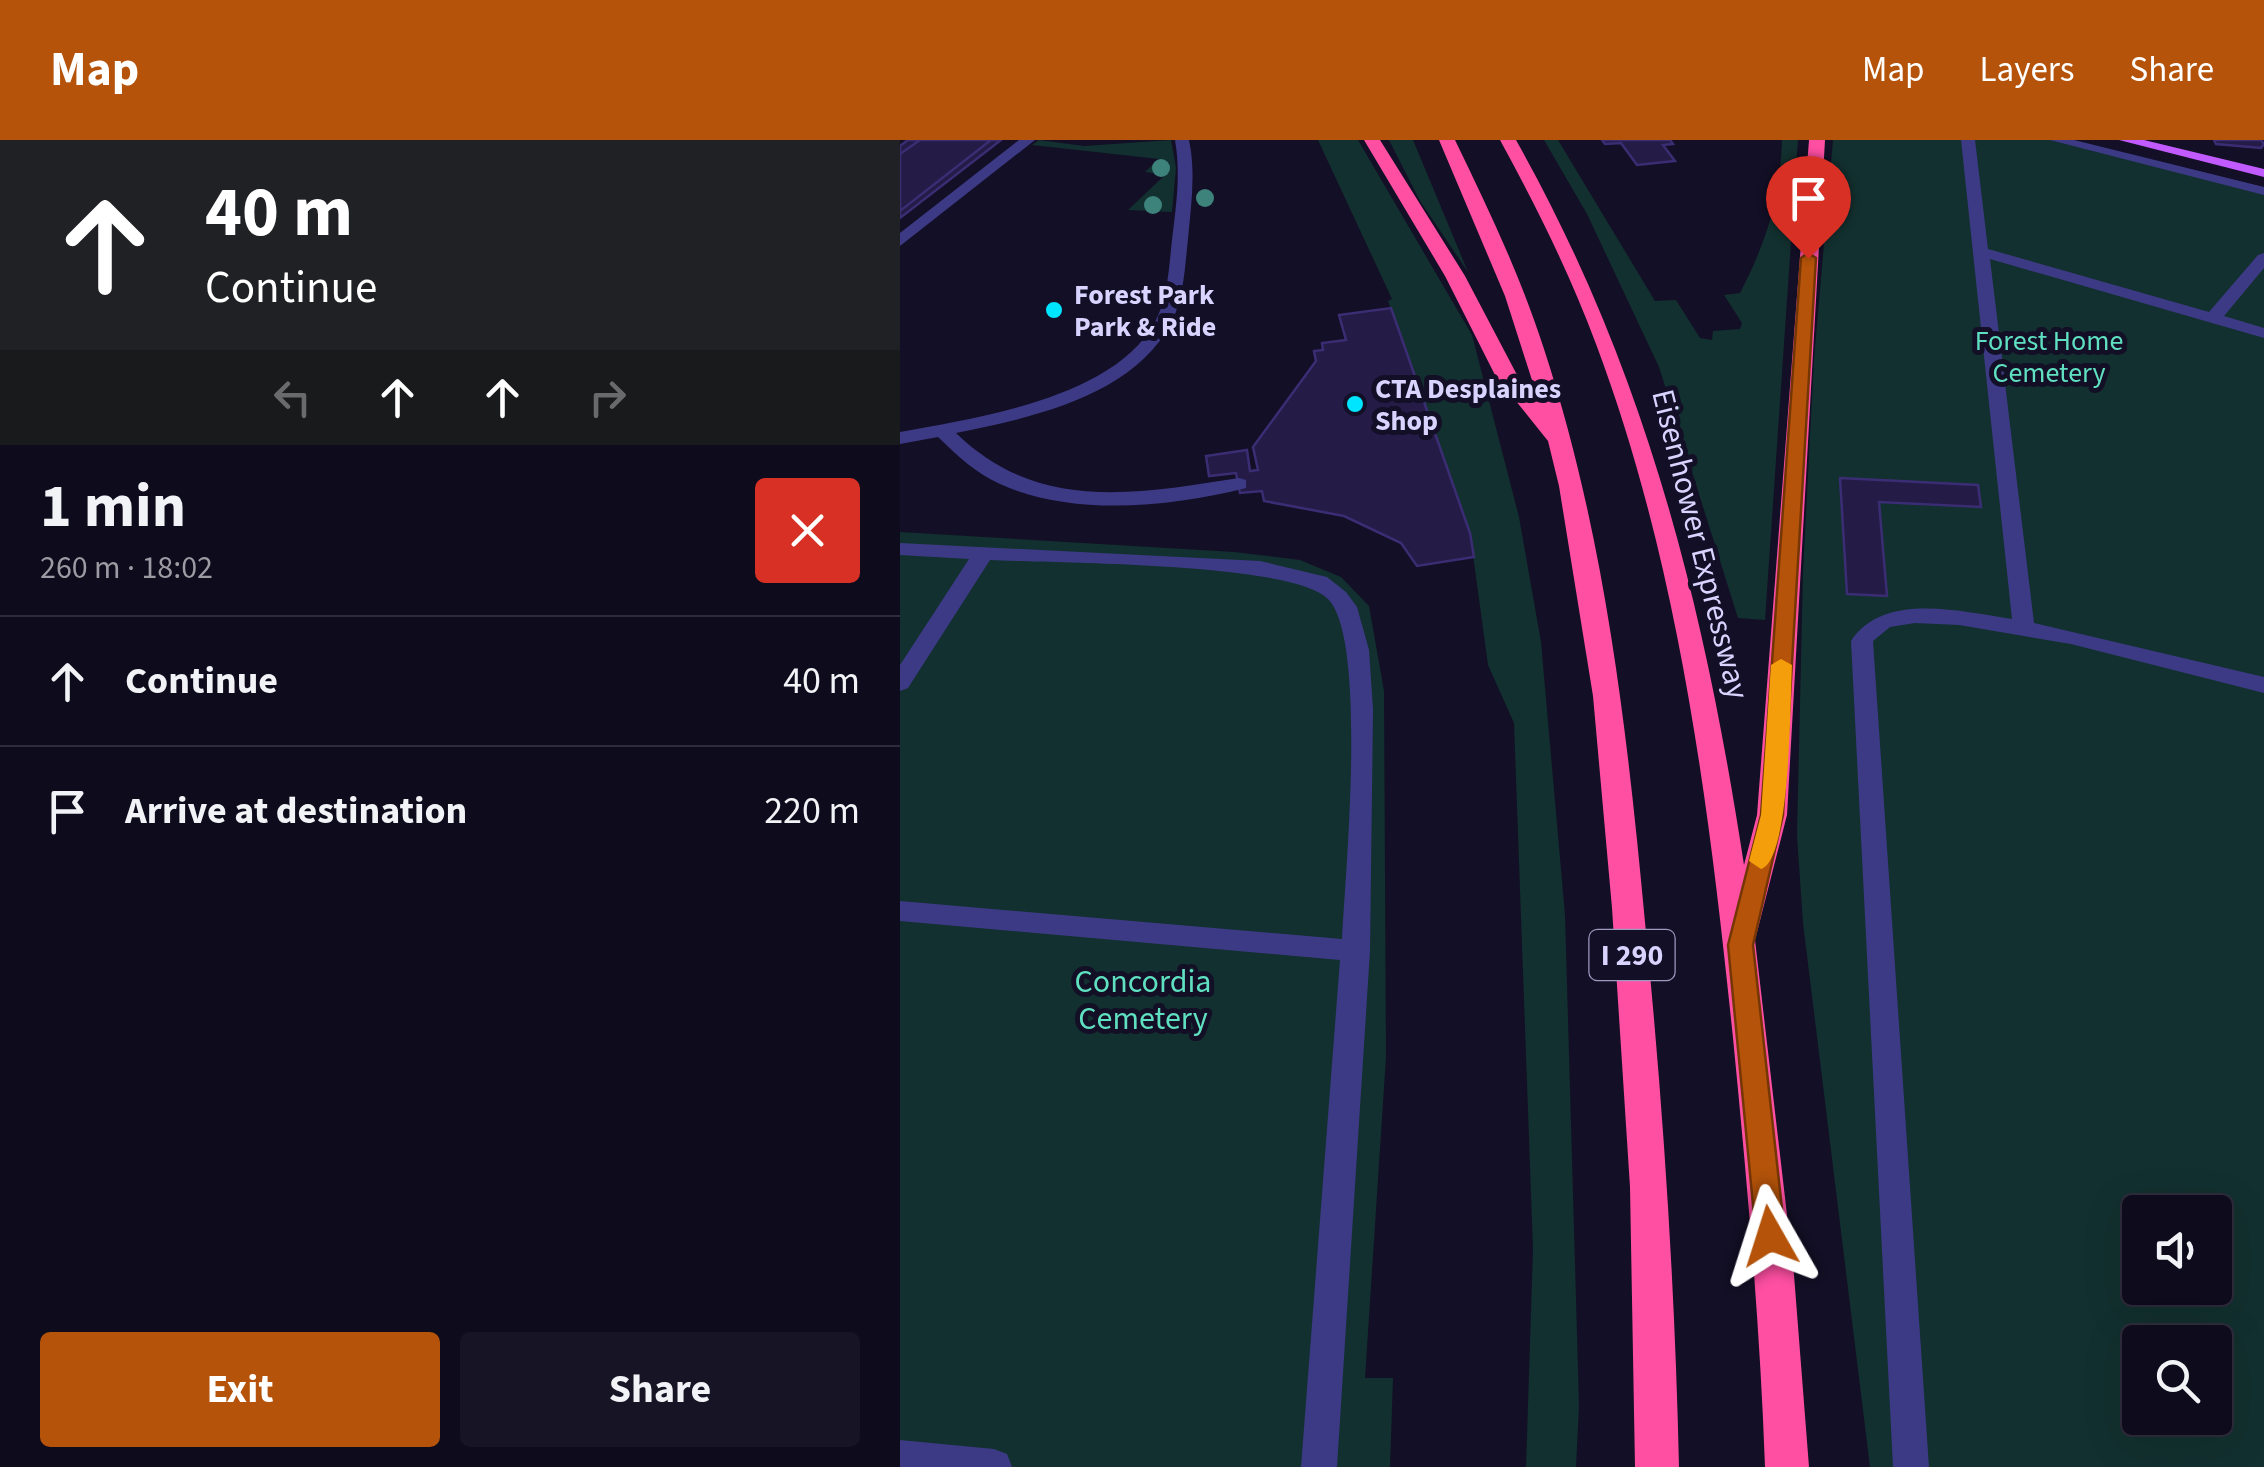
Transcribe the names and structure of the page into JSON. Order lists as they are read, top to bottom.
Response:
{
  "streets": {
    "highway": ["Eisenhower Expressway", "I 290"]
  },
  "parks": ["Forest Home Cemetery", "Concordia Cemetery"],
  "places": ["Forest Park Park & Ride", "CTA Desplaines Shop"],
  "page": {
    "header": "Map",
    "nav": ["Map", "Layers", "Share"],
    "turn": ["40 m", "Continue"],
    "heading": ["1 min", "260 m · 18:02"],
    "list": [
      {
        "name": "Continue",
        "value": "40 m"
      },
      {
        "name": "Arrive at destination",
        "value": "220 m"
      }
    ],
    "buttons": ["Exit", "Share"]
  }
}
